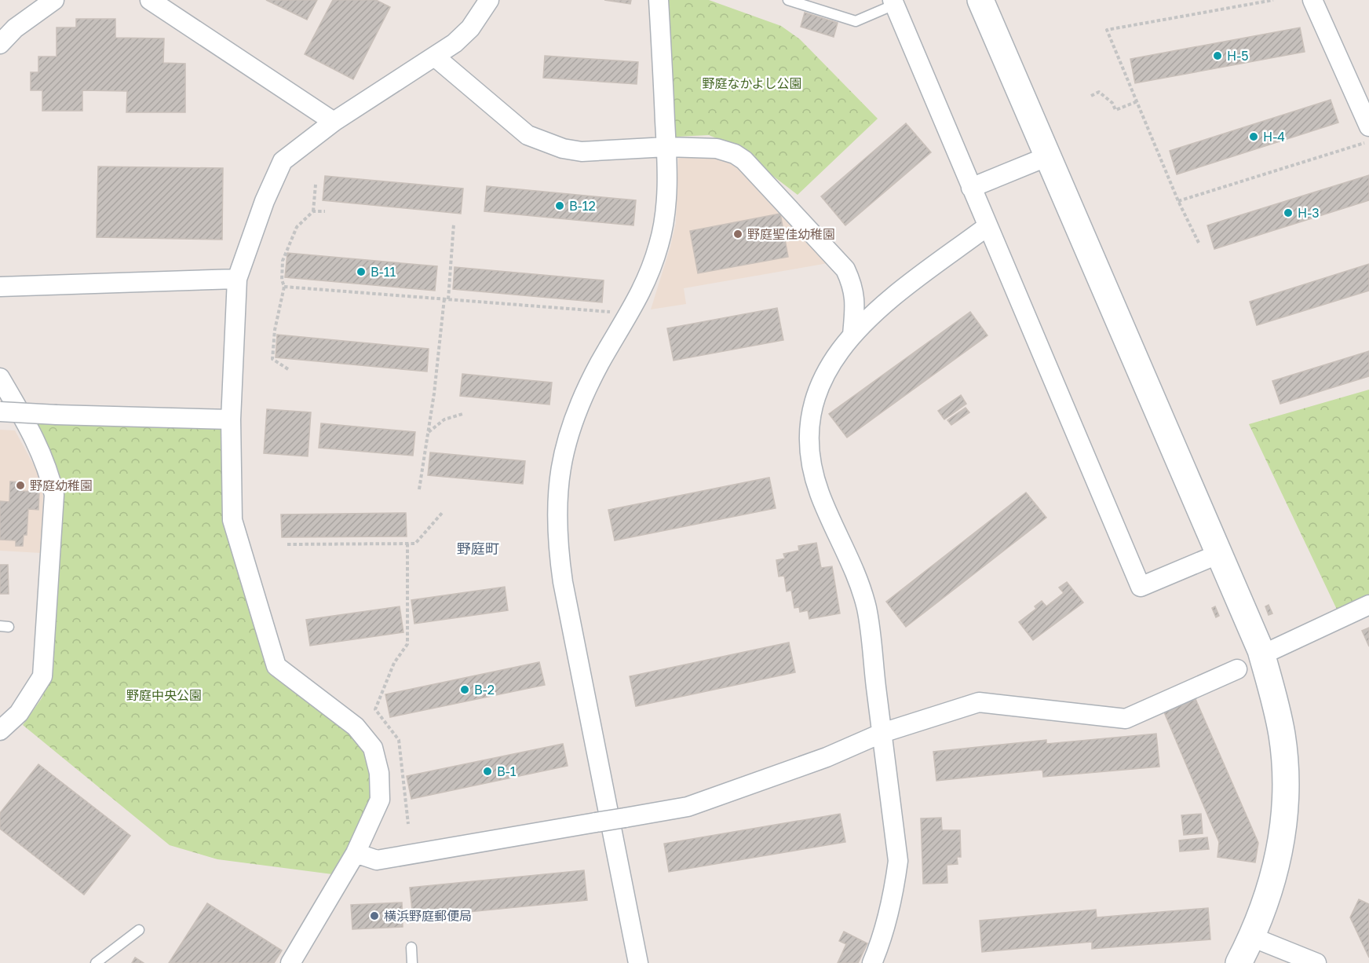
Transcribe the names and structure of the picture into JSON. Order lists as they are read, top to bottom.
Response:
{
  "districts": ["野庭町"],
  "parks": ["野庭なかよし公園", "野庭中央公園"],
  "places": [
    "H-5",
    "H-4",
    "B-12",
    "H-3",
    "野庭聖佳幼稚園",
    "B-11",
    "野庭幼稚園",
    "B-2",
    "B-1",
    "横浜野庭郵便局"
  ]
}
